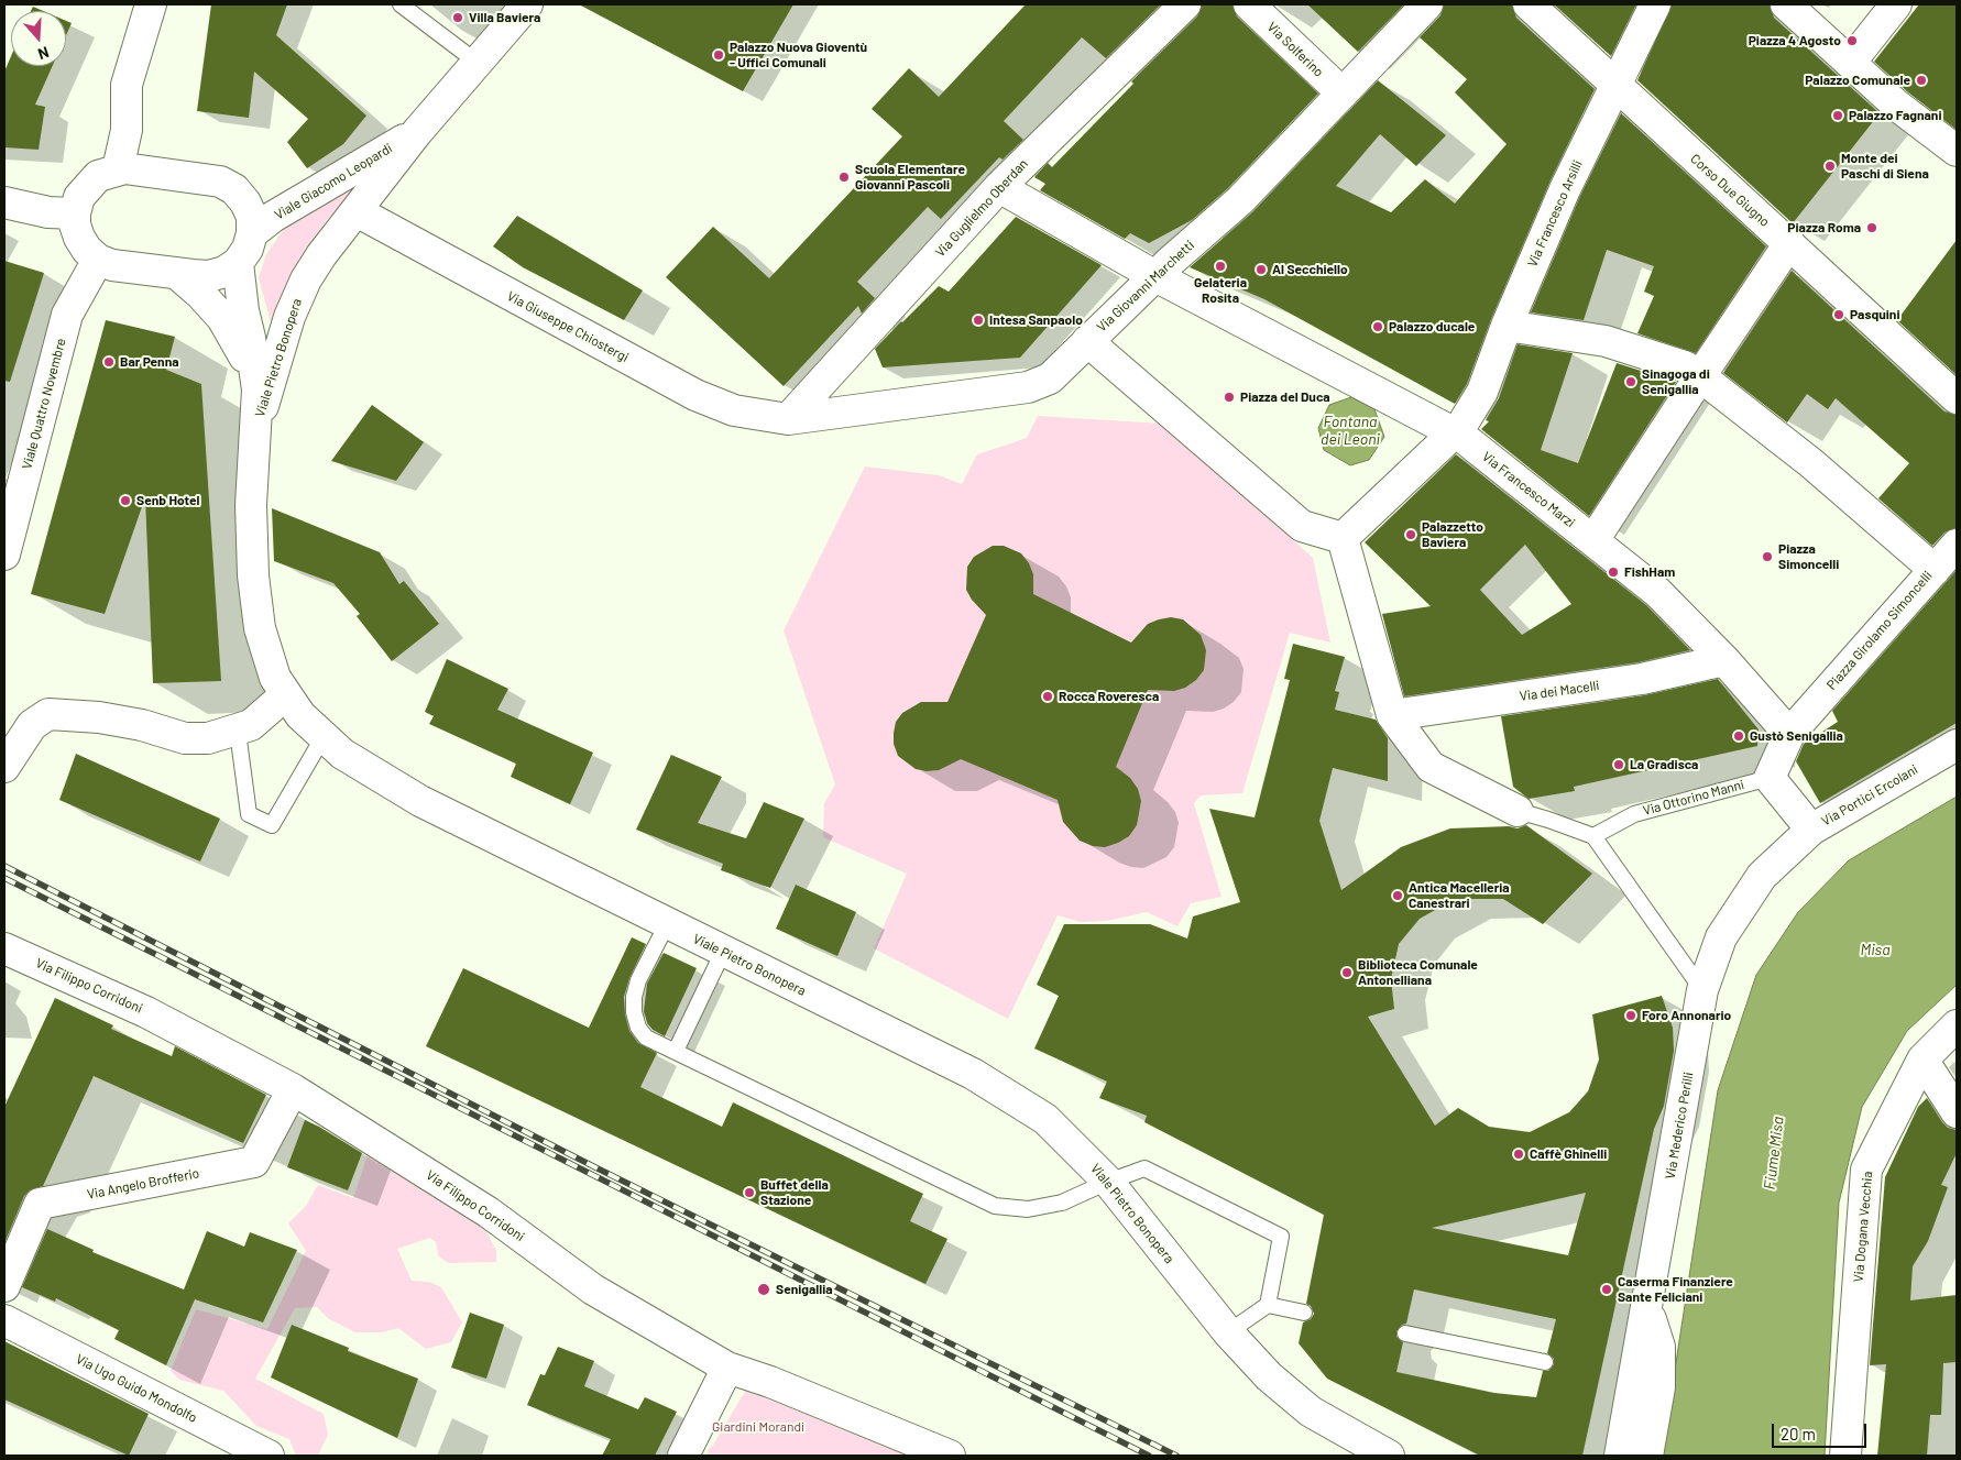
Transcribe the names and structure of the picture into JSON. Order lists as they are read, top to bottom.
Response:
{
  "streets": {
    "street": [
      "Via Solferino",
      "Viale Giacomo Leopardi",
      "Corso Due Giugno",
      "Via Guglielmo Oberdan",
      "Via Francesco Arsilli",
      "Via Giovanni Marchetti",
      "Via Giuseppe Chiostergi",
      "Viale Pietro Bonopera",
      "Viale Quattro Novembre",
      "Via Francesco Marzi",
      "Piazza Girolamo Simoncelli",
      "Via dei Macelli",
      "Via Portici Ercolani",
      "Via Filippo Corridoni",
      "Via Mederico Perilli",
      "Via Angelo Brofferio",
      "Via Dogana Vecchia",
      "Via Ugo Guido Mondolfo"
    ],
    "lane": ["Via Ottorino Manni"]
  },
  "crossings": [
    ["Via Solferino", "Via Giovanni Marchetti"],
    ["Viale Giacomo Leopardi", "Via Giuseppe Chiostergi"],
    ["Viale Giacomo Leopardi", "Viale Pietro Bonopera"],
    ["Viale Giacomo Leopardi", "Viale Quattro Novembre"],
    ["Corso Due Giugno", "Via Francesco Arsilli"],
    ["Via Guglielmo Oberdan", "Via Giovanni Marchetti"],
    ["Via Guglielmo Oberdan", "Via Giuseppe Chiostergi"],
    ["Via Francesco Arsilli", "Via Francesco Marzi"],
    ["Via Francesco Arsilli", "Piazza Girolamo Simoncelli"],
    ["Via Giovanni Marchetti", "Via Giuseppe Chiostergi"],
    ["Via Giuseppe Chiostergi", "Viale Pietro Bonopera"],
    ["Viale Pietro Bonopera", "Viale Quattro Novembre"],
    ["Via Portici Ercolani", "Via Ottorino Manni"],
    ["Via Portici Ercolani", "Via Mederico Perilli"],
    ["Via Filippo Corridoni", "Via Angelo Brofferio"]
  ],
  "water": ["Fontana dei Leoni", "Misa", "Fiume Misa"],
  "parks": ["Giardini Morandi"],
  "places": [
    "Villa Baviera",
    "Piazza 4 Agosto",
    "Palazzo Nuova Gioventù - Uffici Comunali",
    "Palazzo Comunale",
    "Palazzo Fagnani",
    "Monte dei Paschi di Siena",
    "Scuola Elementare Giovanni Pascoli",
    "Piazza Roma",
    "Gelateria Rosita",
    "Al Secchiello",
    "Pasquini",
    "Intesa Sanpaolo",
    "Palazzo ducale",
    "Bar Penna",
    "Sinagoga di Senigallia",
    "Piazza del Duca",
    "Senb Hotel",
    "Palazzetto Baviera",
    "Piazza Simoncelli",
    "FishHam",
    "Rocca Roveresca",
    "Gustò Senigallia",
    "La Gradisca",
    "Antica Macelleria Canestrari",
    "Biblioteca Comunale Antonelliana",
    "Foro Annonario",
    "Caffè Ghinelli",
    "Buffet della Stazione",
    "Senigallia",
    "Caserma Finanziere Sante Feliciani"
  ],
  "scale_bar": "20 m",
  "north": "bottom"
}
